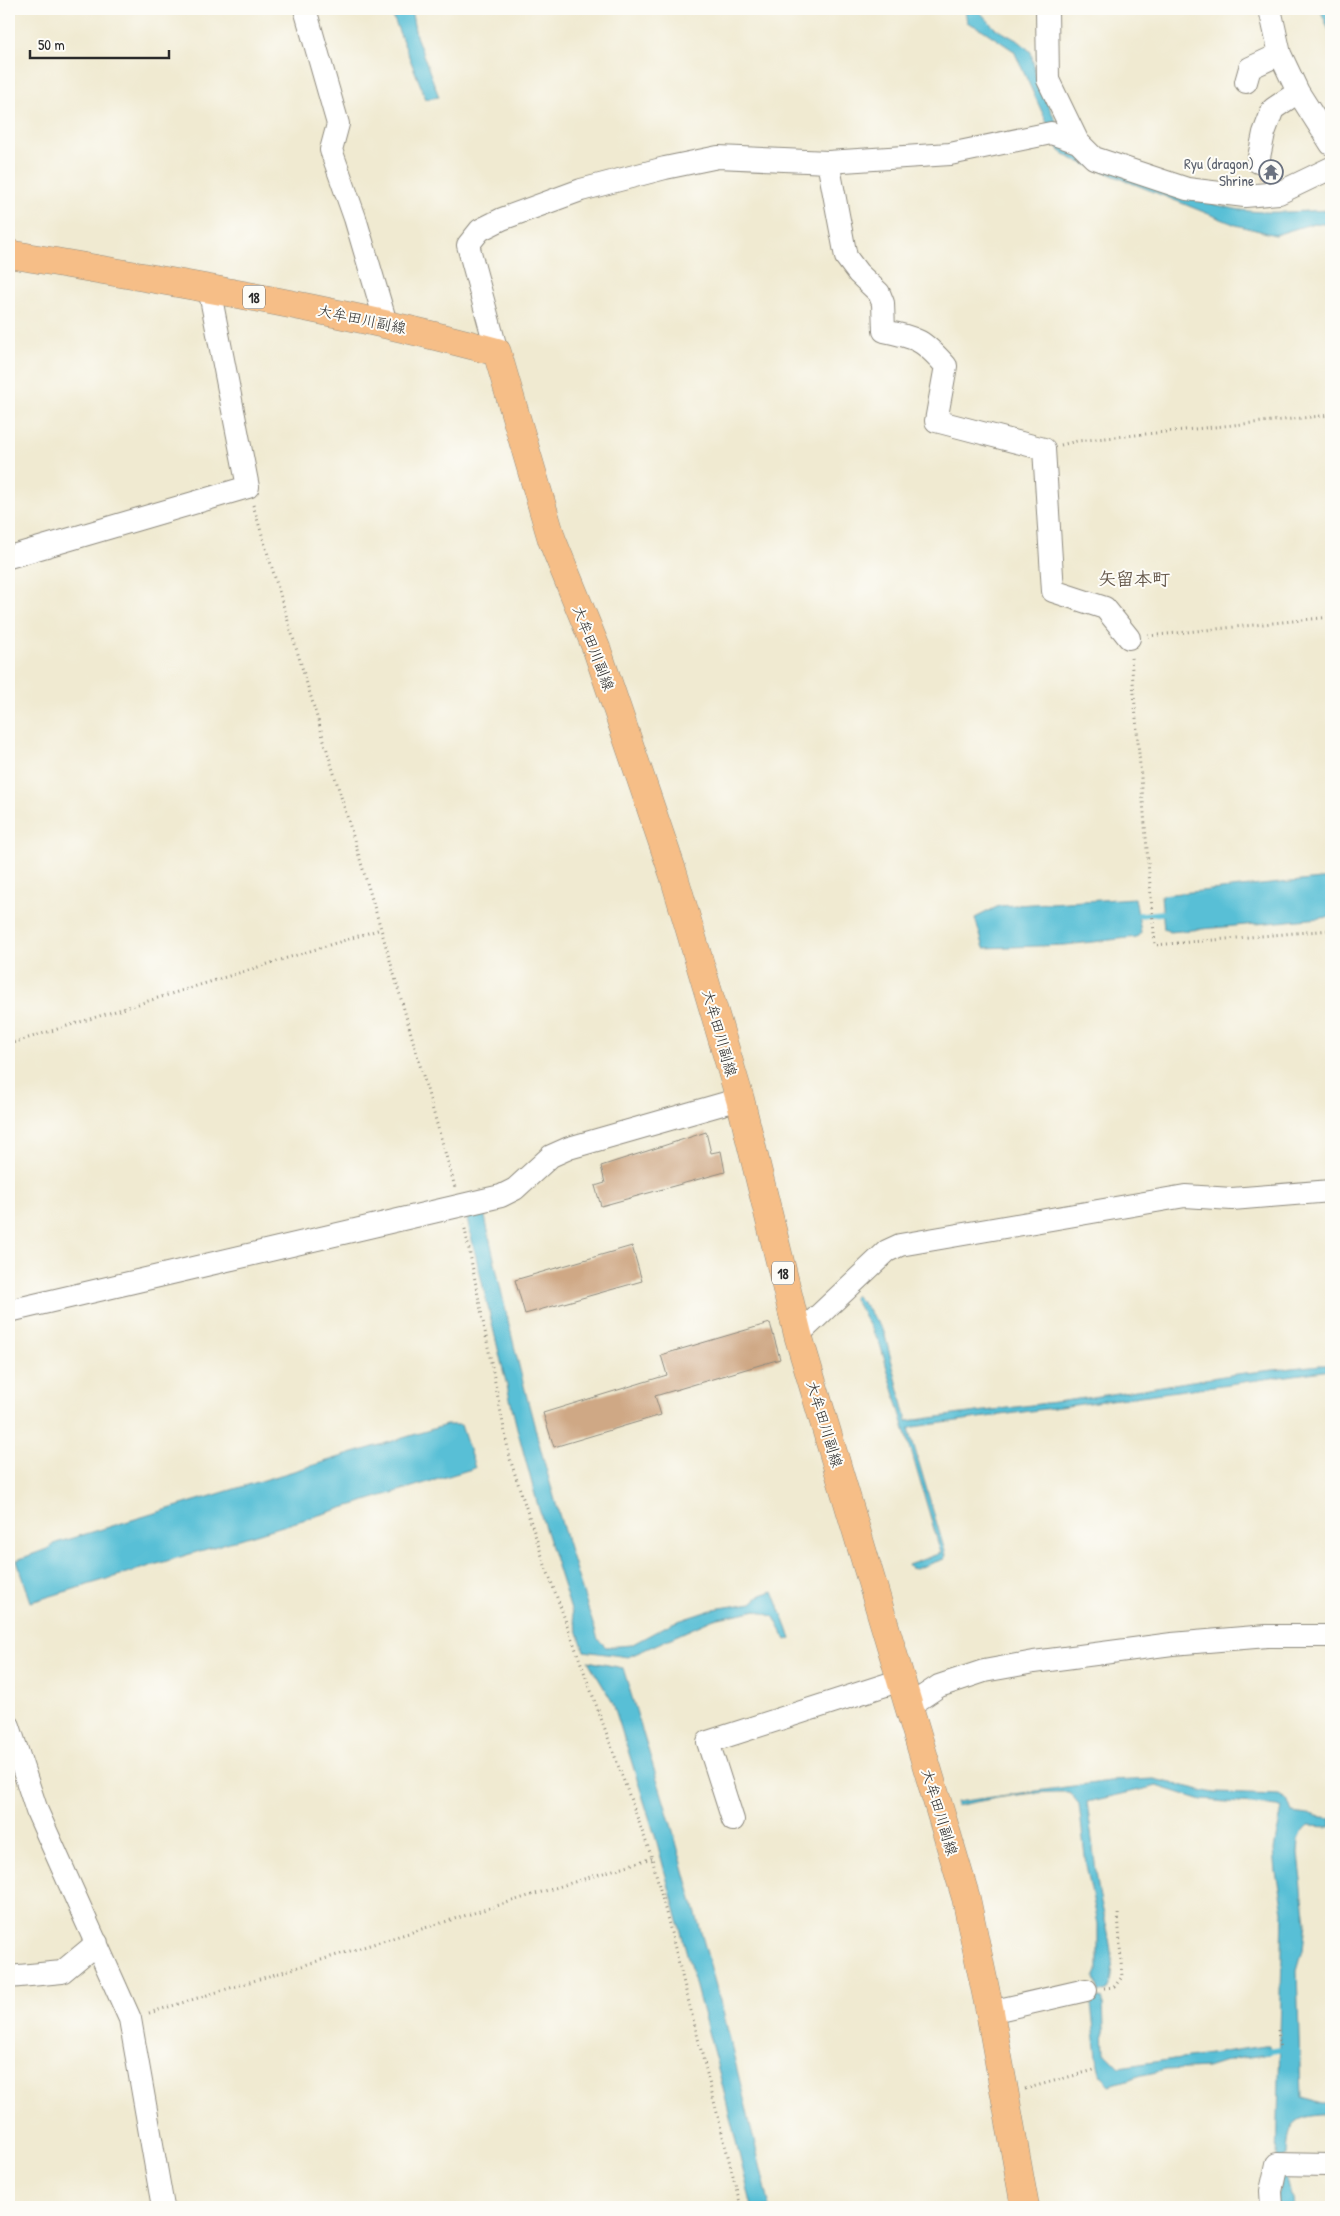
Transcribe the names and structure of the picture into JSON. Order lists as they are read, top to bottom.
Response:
{
  "streets": {
    "main road": ["18", "大牟田川副線"]
  },
  "districts": ["矢留本町"],
  "places": {
    "temple": ["Ryu (dragon) Shrine"]
  },
  "scale_bar": "50 m"
}
